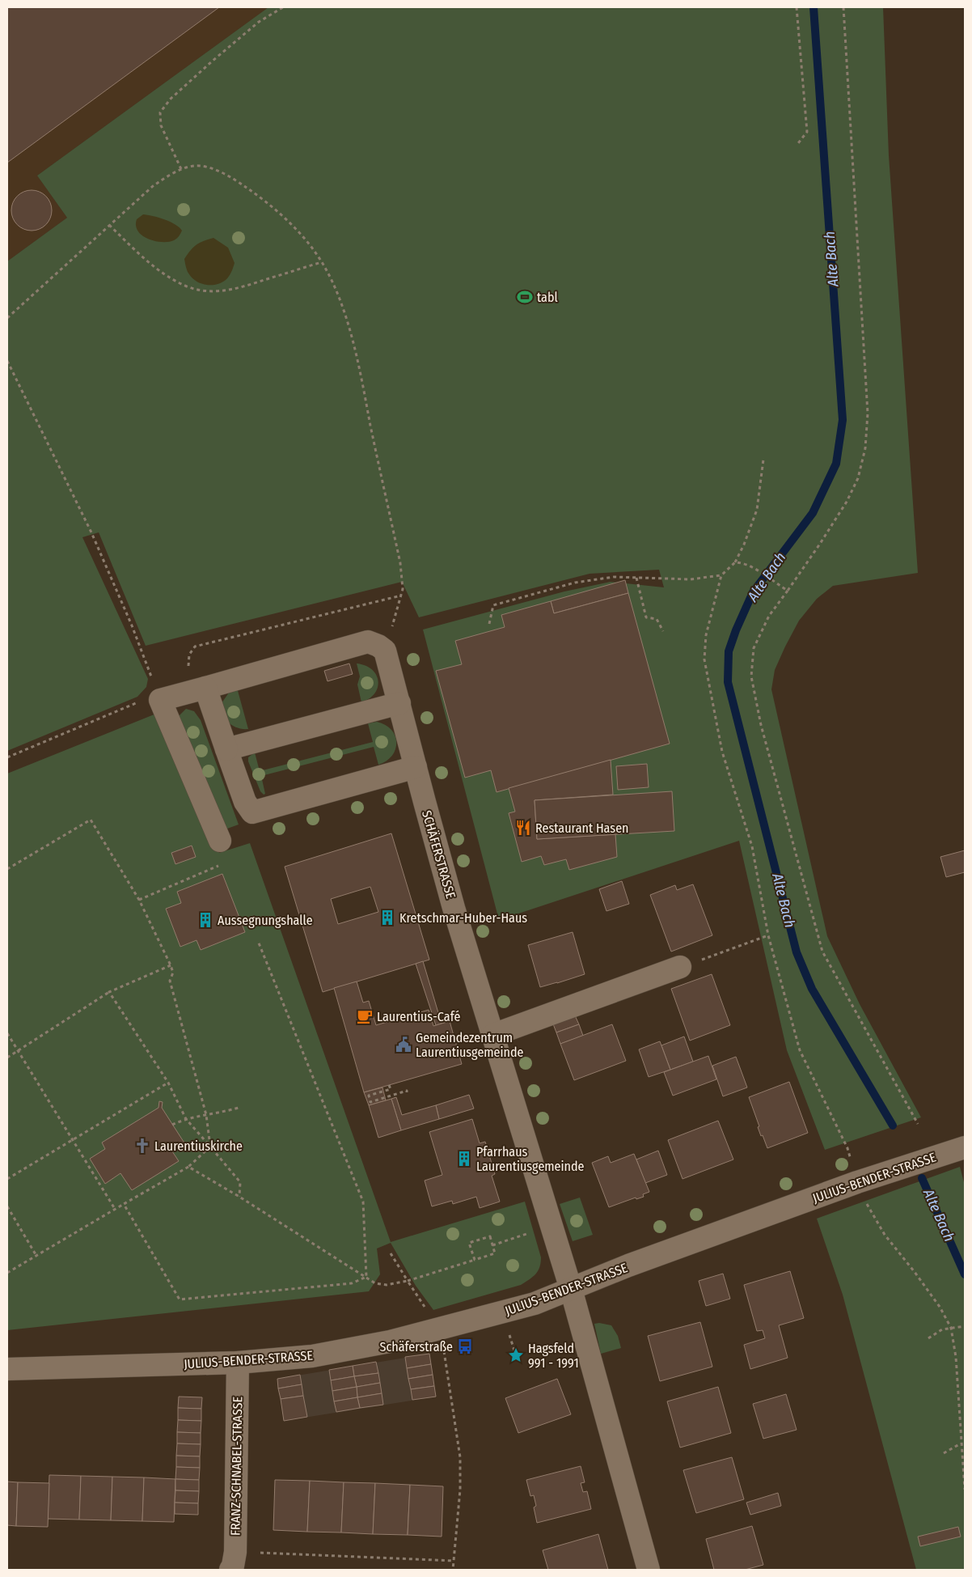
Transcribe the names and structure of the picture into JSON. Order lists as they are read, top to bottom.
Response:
{
  "streets": {
    "street": ["SCHÄFERSTRASSE", "JULIUS-BENDER-STRASSE", "FRANZ-SCHNABEL-STRASSE"]
  },
  "crossings": [
    ["SCHÄFERSTRASSE", "JULIUS-BENDER-STRASSE"],
    ["JULIUS-BENDER-STRASSE", "FRANZ-SCHNABEL-STRASSE"]
  ],
  "water": ["Alte Bach"],
  "places": {
    "sports": ["tabl"],
    "restaurant": ["Restaurant Hasen"],
    "building": ["Kretschmar-Huber-Haus", "Aussegnungshalle", "Pfarrhaus Laurentiusgemeinde"],
    "cafe": ["Laurentius-Café"],
    "public building": ["Gemeindezentrum Laurentiusgemeinde"],
    "church": ["Laurentiuskirche"],
    "bus stop": ["Schäferstraße"],
    "place": ["Hagsfeld 991 - 1991"]
  }
}
